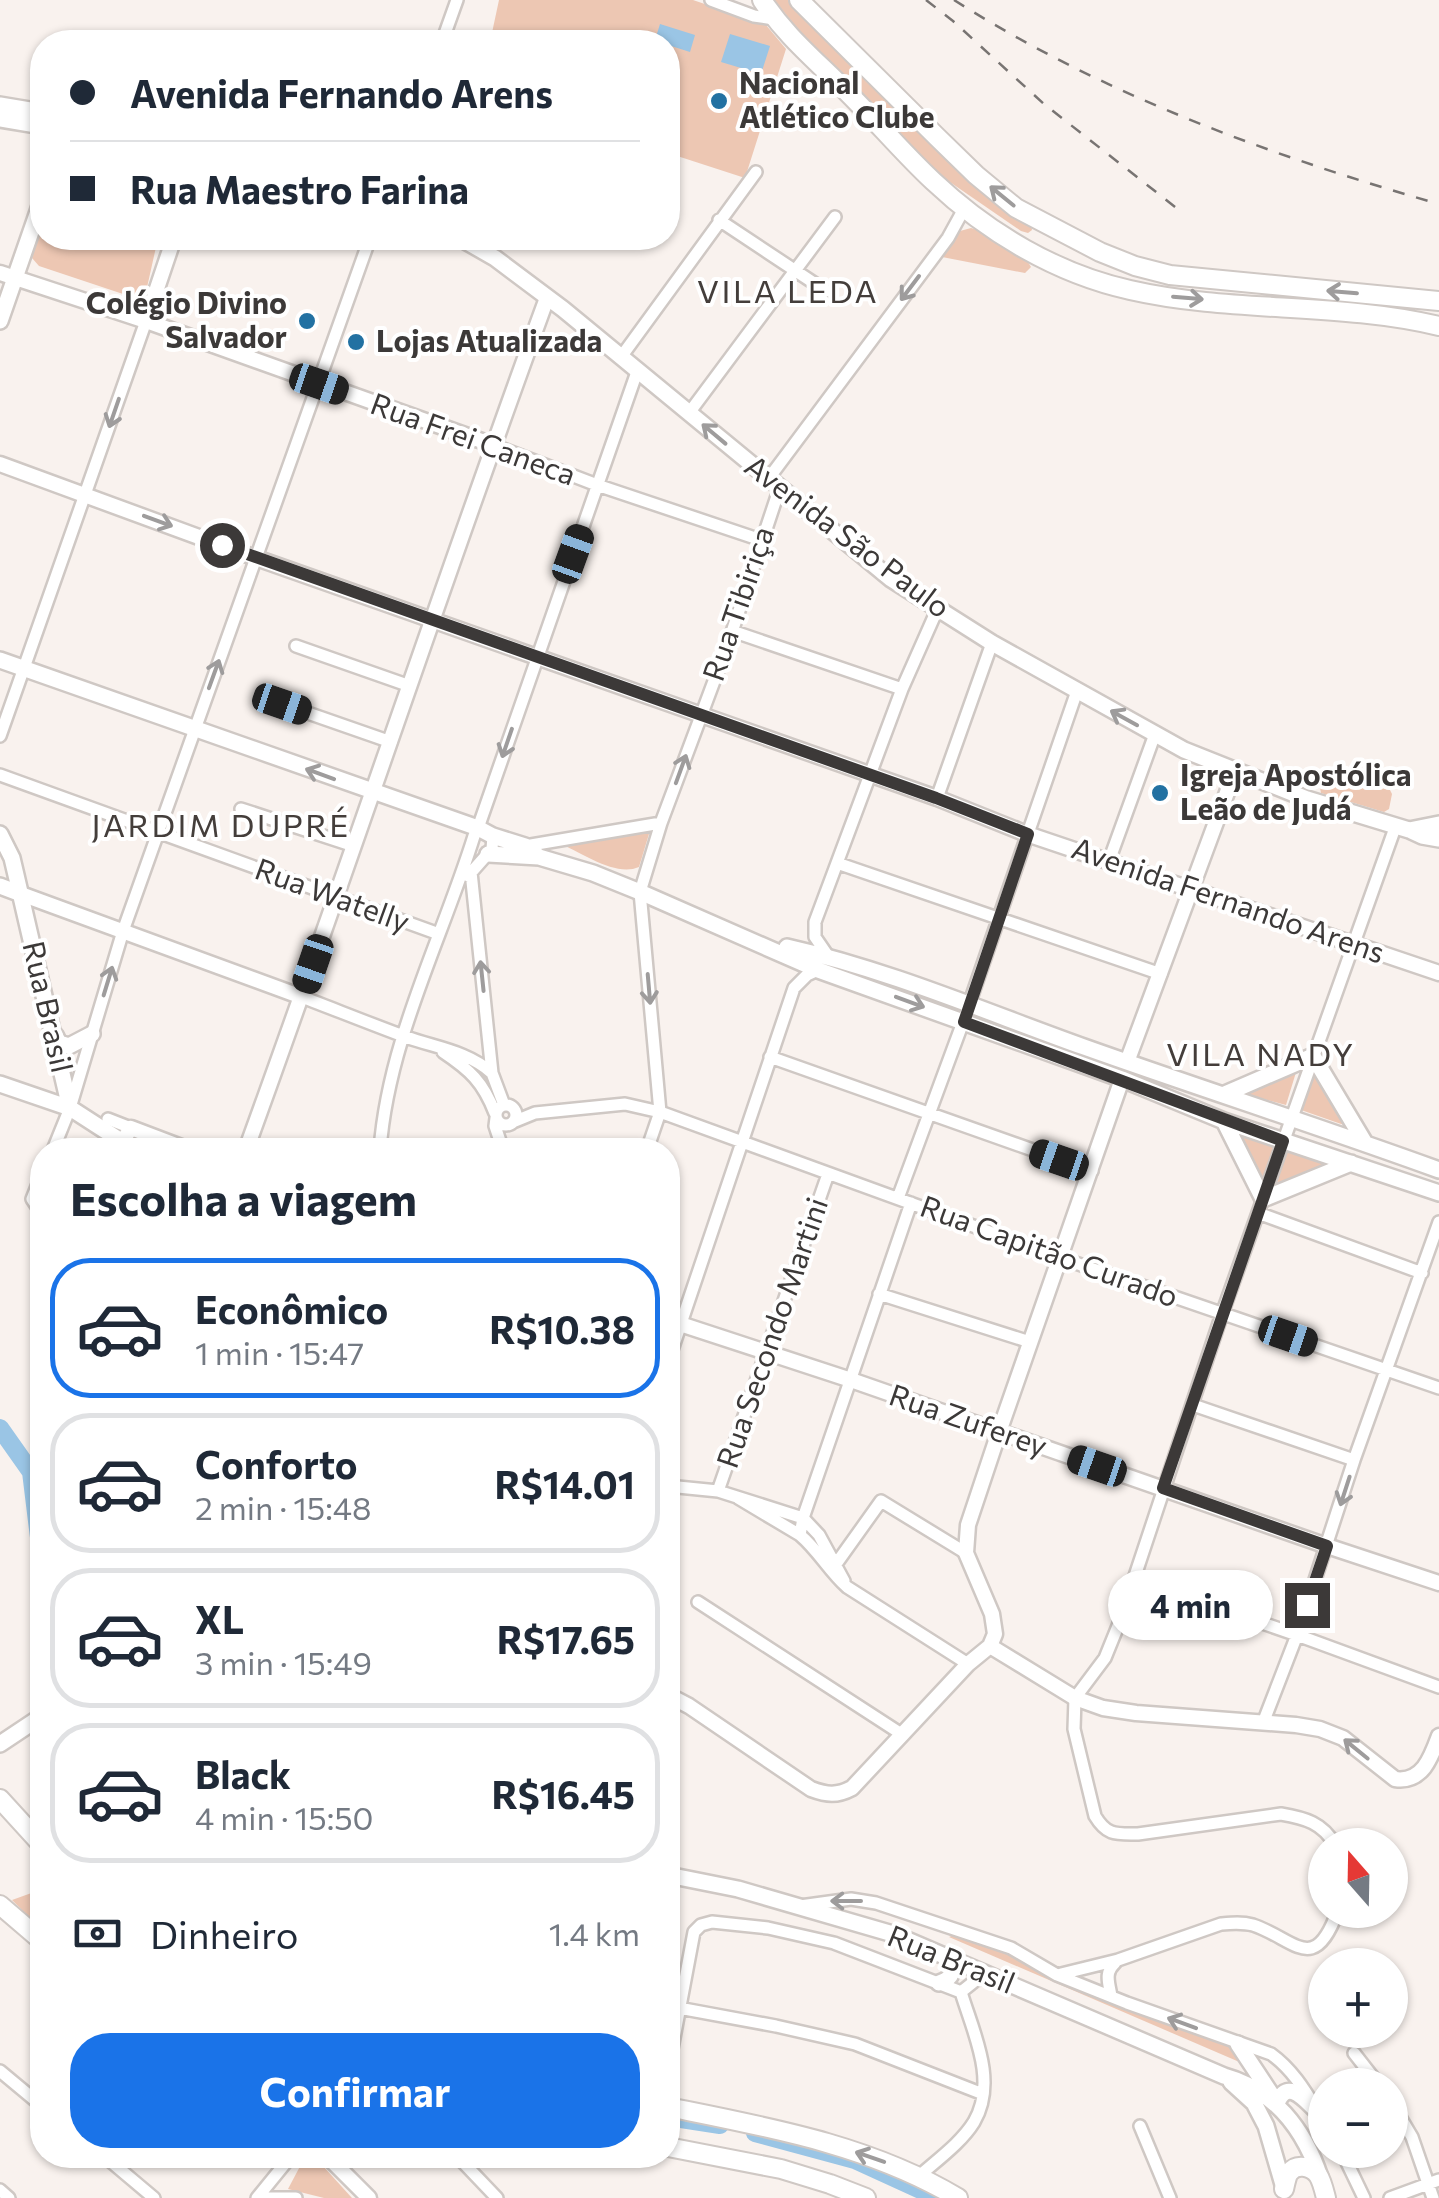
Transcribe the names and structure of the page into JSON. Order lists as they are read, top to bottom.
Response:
{
  "streets": {
    "main road": ["Avenida São Paulo", "Rua Brasil"],
    "street": [
      "Rua Frei Caneca",
      "Rua Tibiriça",
      "Rua Watelly",
      "Avenida Fernando Arens",
      "Rua Capitão Curado",
      "Rua Secondo Martini",
      "Rua Zuferey"
    ]
  },
  "crossings": [
    ["Rua Frei Caneca", "Rua Tibiriça"],
    ["Avenida São Paulo", "Rua Tibiriça"],
    ["Rua Tibiriça", "Avenida Fernando Arens"],
    ["Rua Capitão Curado", "Rua Secondo Martini"],
    ["Rua Secondo Martini", "Rua Zuferey"]
  ],
  "districts": ["VILA LEDA", "JARDIM DUPRÉ", "VILA NADY"],
  "places": [
    "Nacional Atlético Clube",
    "Colégio Divino Salvador",
    "Lojas Atualizada",
    "Igreja Apostólica Leão de Judá"
  ],
  "north": "top",
  "page": {
    "banner": ["Avenida Fernando Arens", "Rua Maestro Farina"],
    "heading": "Escolha a viagem",
    "list": [
      {
        "name": "Econômico",
        "note": "1 min · 15:47",
        "value": "R$10.38"
      },
      {
        "name": "Conforto",
        "note": "2 min · 15:48",
        "value": "R$14.01"
      },
      {
        "name": "XL",
        "note": "3 min · 15:49",
        "value": "R$17.65"
      },
      {
        "name": "Black",
        "note": "4 min · 15:50",
        "value": "R$16.45"
      }
    ],
    "bubble": "4 min",
    "map_buttons": ["+", "−"],
    "pay": ["Dinheiro", "1.4 km"],
    "buttons": "Confirmar"
  }
}
